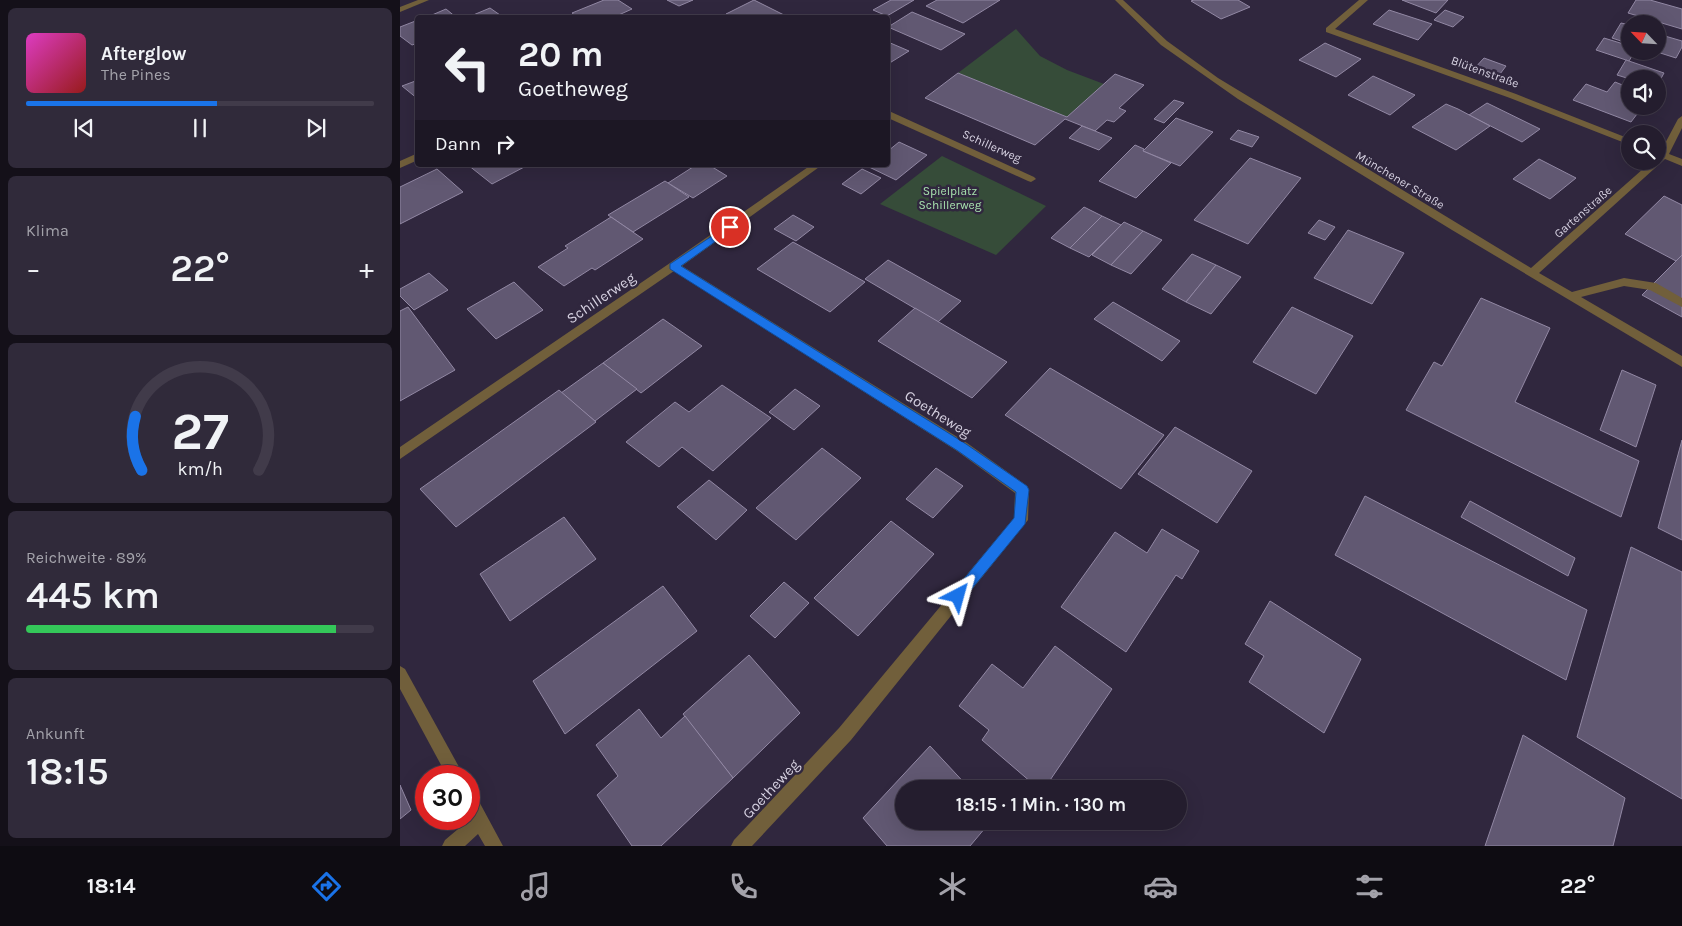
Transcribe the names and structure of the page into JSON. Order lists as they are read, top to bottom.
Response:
{
  "streets": {
    "street": [
      "Blütenstraße",
      "Schillerweg",
      "Münchener Straße",
      "Gartenstraße",
      "Goetheweg"
    ]
  },
  "crossings": [
    ["Schillerweg", "Goetheweg"],
    ["Münchener Straße", "Gartenstraße"]
  ],
  "parks": ["Spielplatz Schillerweg"],
  "north": "top left",
  "page": {
    "turn": ["20 m", "Goetheweg"],
    "song": ["Afterglow", "The Pines"],
    "then": "Dann",
    "tile": [
      "Klima",
      ["Reichweite · 89%", "445 km"],
      ["Ankunft", "18:15"]
    ],
    "heat": ["−", "22°", "+"],
    "limit": "30",
    "trip": "18:15 · 1 Min. · 130 m",
    "tabs": ["18:14", "22°"],
    "gauge": ["27", "km/h"]
  }
}
